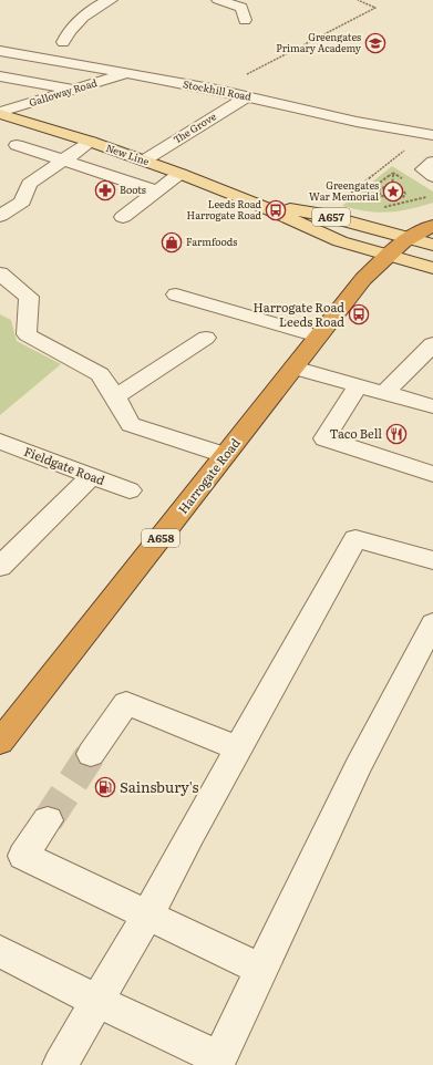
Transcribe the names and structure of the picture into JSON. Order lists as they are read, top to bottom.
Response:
{
  "streets": {
    "highway": ["Harrogate Road", "A658"],
    "main road": ["New Line", "A657"],
    "street": [
      "Stockhill Road",
      "Galloway Road",
      "The Grove",
      "Fieldgate Road"
    ]
  },
  "crossings": [
    ["Stockhill Road", "Galloway Road"],
    ["Stockhill Road", "The Grove"],
    ["Galloway Road", "New Line"],
    ["The Grove", "New Line"],
    ["New Line", "Harrogate Road"]
  ],
  "places": {
    "school or university": ["Greengates Primary Academy"],
    "pharmacy": ["Boots"],
    "place": ["Greengates War Memorial"],
    "bus stop": ["Leeds Road Harrogate Road", "Harrogate Road Leeds Road"],
    "shop": ["Farmfoods"],
    "restaurant": ["Taco Bell"],
    "fuel station": ["Sainsbury's"]
  }
}
